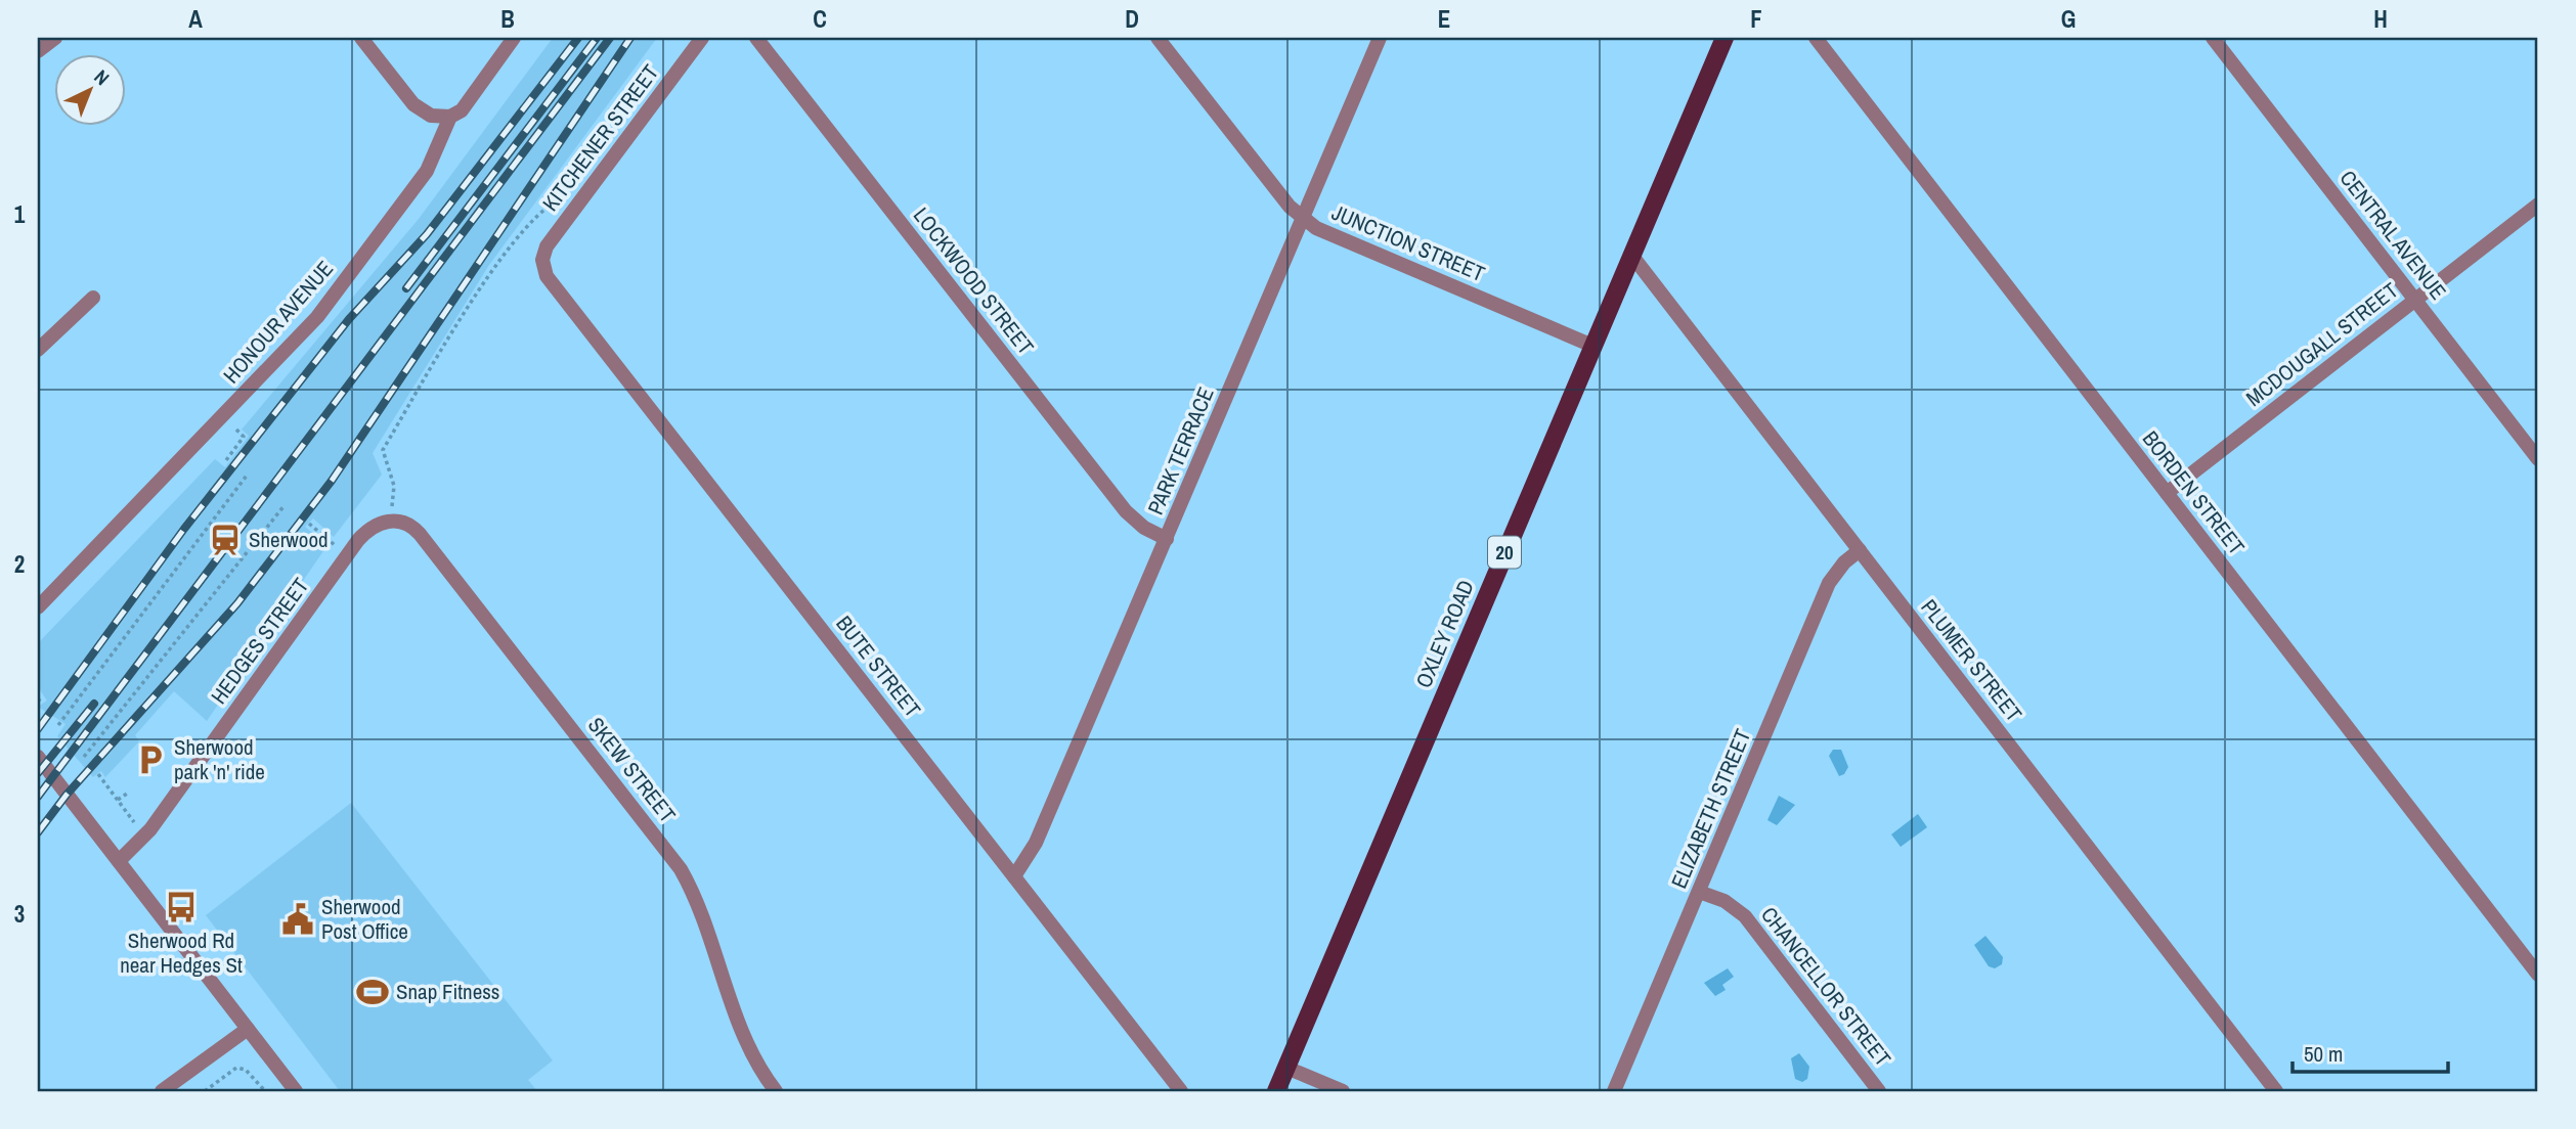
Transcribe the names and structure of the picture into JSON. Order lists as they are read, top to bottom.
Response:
{
  "streets": {
    "main road": ["20", "OXLEY ROAD"],
    "street": [
      "KITCHENER STREET",
      "CENTRAL AVENUE",
      "JUNCTION STREET",
      "LOCKWOOD STREET",
      "HONOUR AVENUE",
      "MCDOUGALL STREET",
      "PARK TERRACE",
      "BORDEN STREET",
      "HEDGES STREET",
      "PLUMER STREET",
      "BUTE STREET",
      "SKEW STREET",
      "ELIZABETH STREET",
      "CHANCELLOR STREET"
    ]
  },
  "crossings": [
    ["KITCHENER STREET", "BUTE STREET"],
    ["CENTRAL AVENUE", "MCDOUGALL STREET"],
    ["JUNCTION STREET", "PARK TERRACE"],
    ["JUNCTION STREET", "OXLEY ROAD"],
    ["LOCKWOOD STREET", "PARK TERRACE"],
    ["MCDOUGALL STREET", "BORDEN STREET"],
    ["PARK TERRACE", "BUTE STREET"],
    ["OXLEY ROAD", "PLUMER STREET"],
    ["HEDGES STREET", "SKEW STREET"],
    ["PLUMER STREET", "ELIZABETH STREET"],
    ["ELIZABETH STREET", "CHANCELLOR STREET"]
  ],
  "places": {
    "station": ["Sherwood"],
    "parking": ["Sherwood park 'n' ride"],
    "bus stop": ["Sherwood Rd near Hedges St"],
    "public building": ["Sherwood Post Office"],
    "sports": ["Snap Fitness"]
  },
  "scale_bar": "50 m",
  "north": "top right",
  "grid": {
    "columns": [
      "A",
      "B",
      "C",
      "D",
      "E",
      "F",
      "G",
      "H"
    ],
    "rows": ["1", "2", "3"]
  }
}
